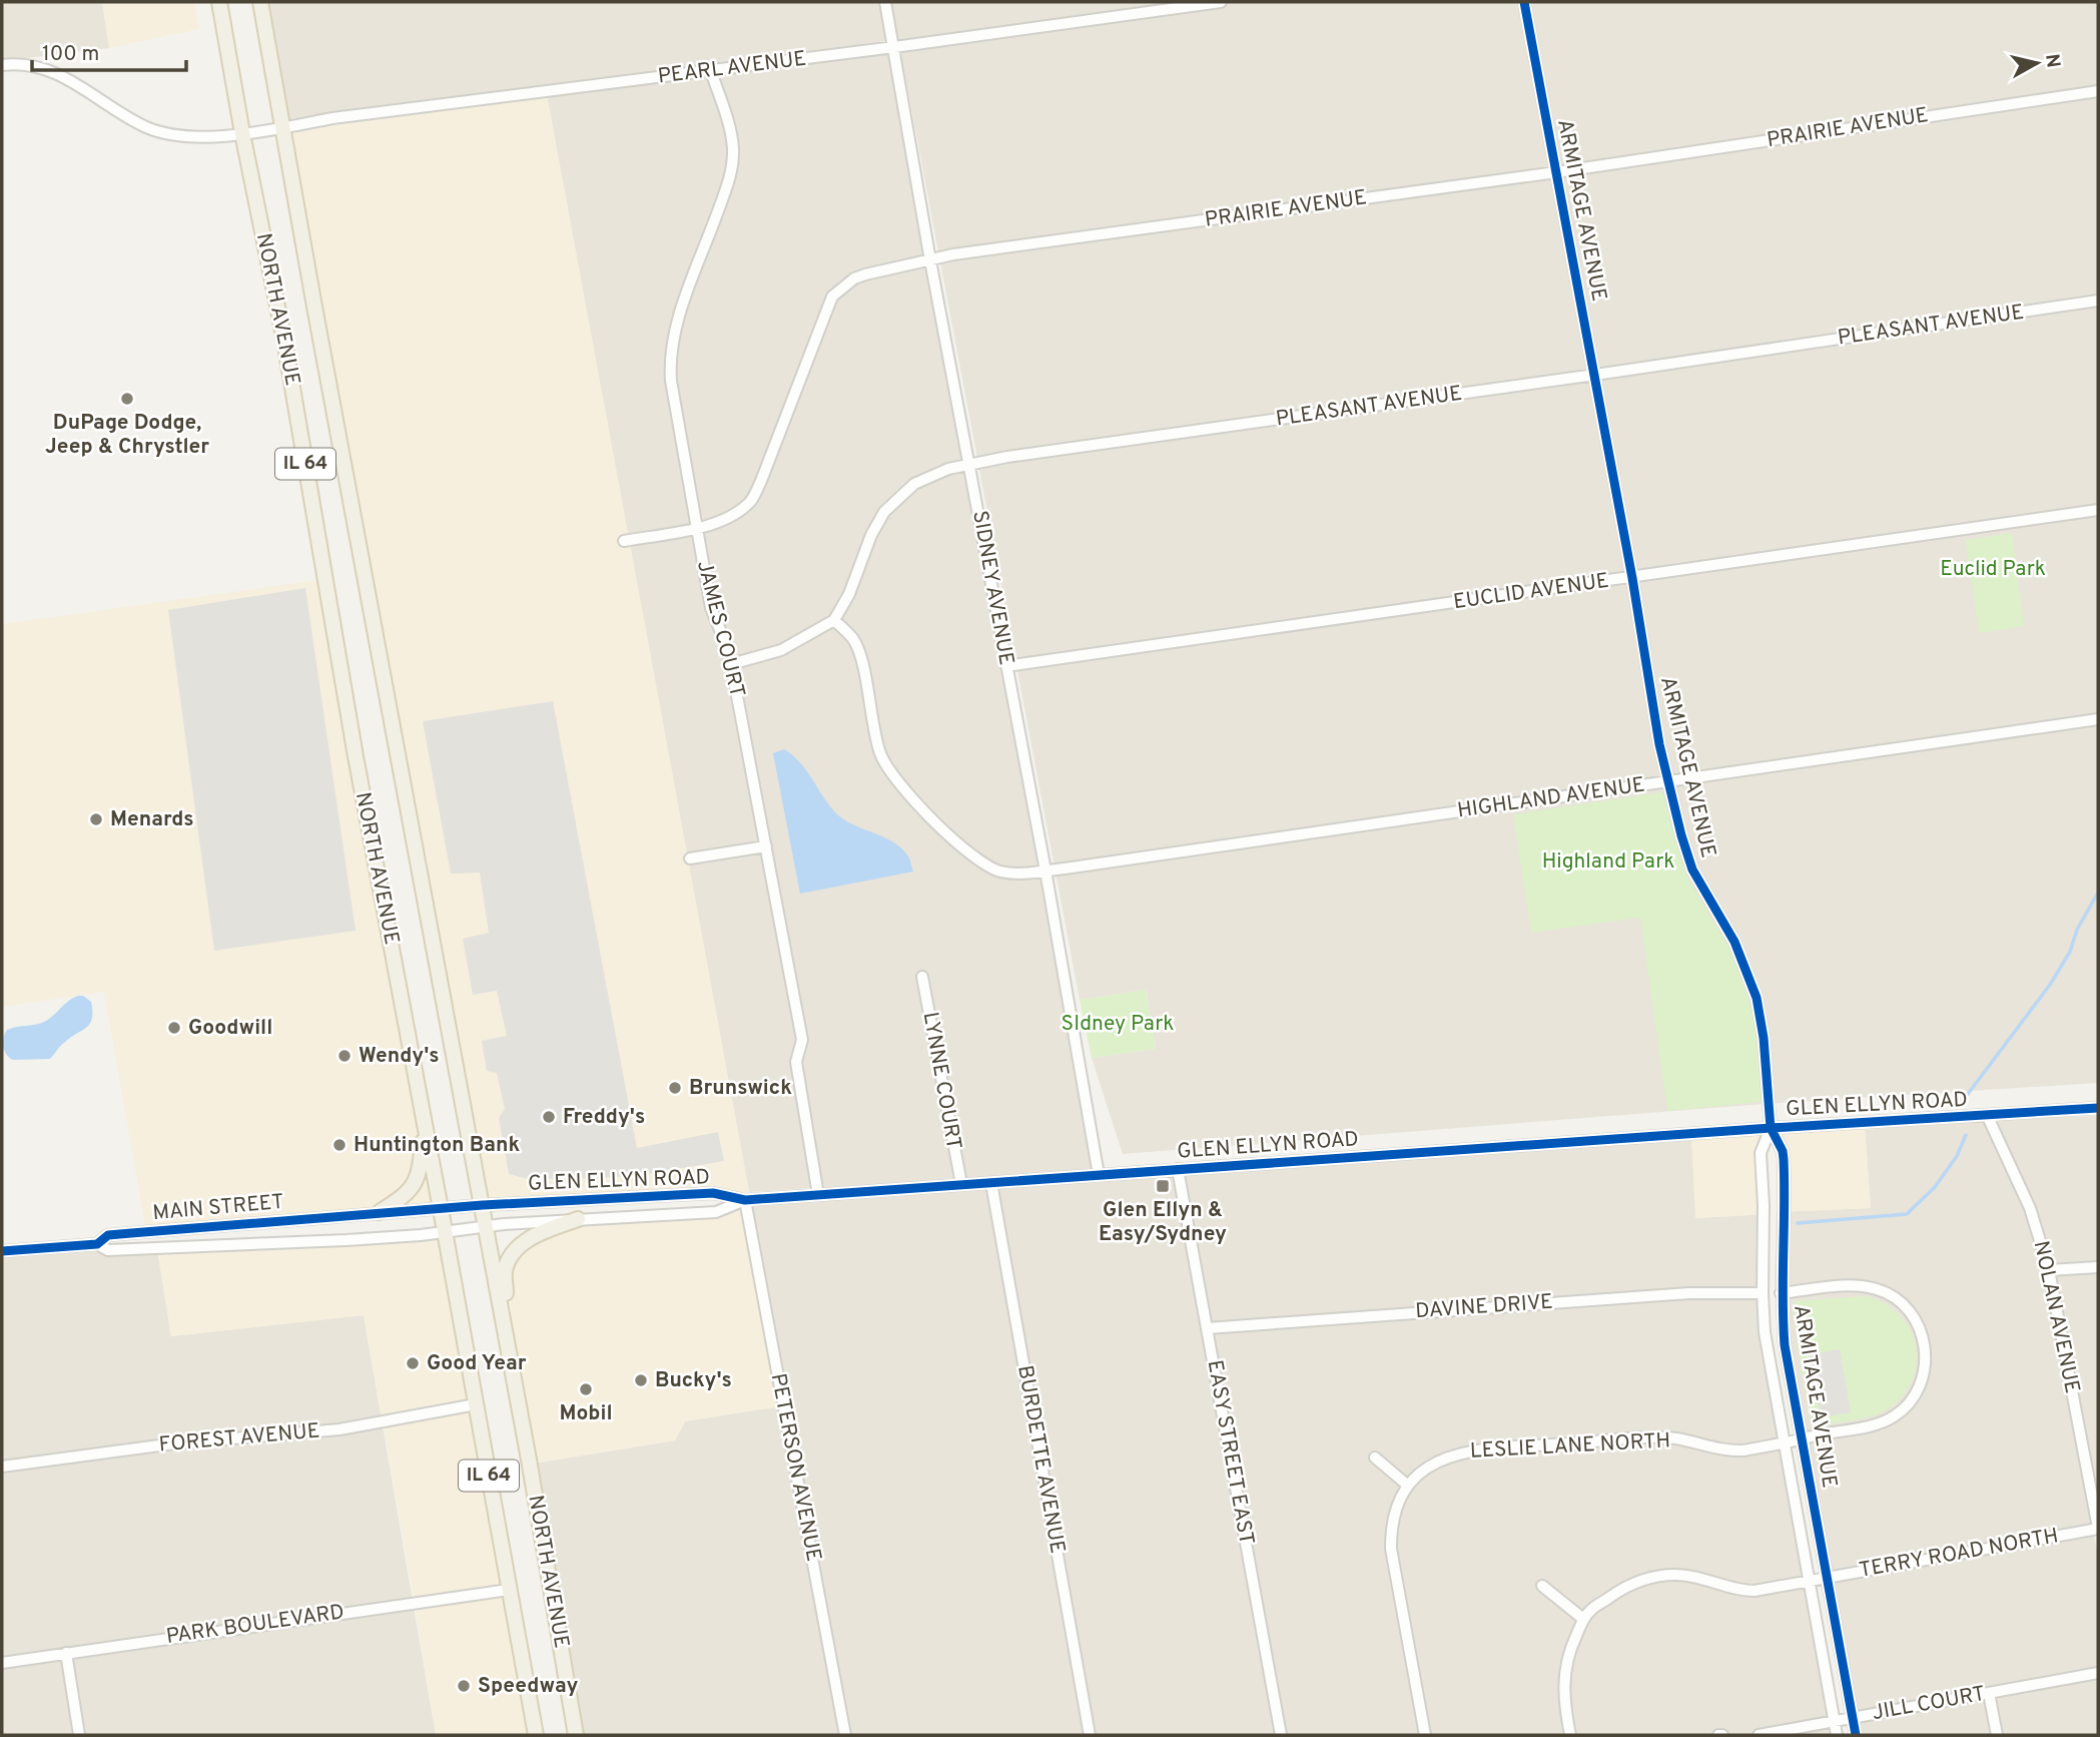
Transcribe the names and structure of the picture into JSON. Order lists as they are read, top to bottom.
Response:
{
  "streets": {
    "main road": ["NORTH AVENUE", "IL 64"],
    "street": [
      "PEARL AVENUE",
      "PRAIRIE AVENUE",
      "ARMITAGE AVENUE",
      "PLEASANT AVENUE",
      "SIDNEY AVENUE",
      "EUCLID AVENUE",
      "JAMES COURT",
      "HIGHLAND AVENUE",
      "LYNNE COURT",
      "GLEN ELLYN ROAD",
      "MAIN STREET",
      "DAVINE DRIVE",
      "NOLAN AVENUE",
      "FOREST AVENUE",
      "LESLIE LANE NORTH",
      "EASY STREET EAST",
      "BURDETTE AVENUE",
      "PETERSON AVENUE",
      "TERRY ROAD NORTH",
      "PARK BOULEVARD",
      "JILL COURT"
    ]
  },
  "crossings": [
    ["PEARL AVENUE", "NORTH AVENUE"],
    ["PEARL AVENUE", "SIDNEY AVENUE"],
    ["PEARL AVENUE", "JAMES COURT"],
    ["PRAIRIE AVENUE", "ARMITAGE AVENUE"],
    ["PRAIRIE AVENUE", "SIDNEY AVENUE"],
    ["PRAIRIE AVENUE", "JAMES COURT"],
    ["ARMITAGE AVENUE", "PLEASANT AVENUE"],
    ["ARMITAGE AVENUE", "EUCLID AVENUE"],
    ["ARMITAGE AVENUE", "HIGHLAND AVENUE"],
    ["ARMITAGE AVENUE", "GLEN ELLYN ROAD"],
    ["ARMITAGE AVENUE", "DAVINE DRIVE"],
    ["ARMITAGE AVENUE", "LESLIE LANE NORTH"],
    ["ARMITAGE AVENUE", "TERRY ROAD NORTH"],
    ["ARMITAGE AVENUE", "JILL COURT"],
    ["NORTH AVENUE", "GLEN ELLYN ROAD"],
    ["NORTH AVENUE", "MAIN STREET"],
    ["NORTH AVENUE", "FOREST AVENUE"],
    ["NORTH AVENUE", "PARK BOULEVARD"],
    ["PLEASANT AVENUE", "SIDNEY AVENUE"],
    ["PLEASANT AVENUE", "HIGHLAND AVENUE"],
    ["SIDNEY AVENUE", "EUCLID AVENUE"],
    ["SIDNEY AVENUE", "HIGHLAND AVENUE"],
    ["SIDNEY AVENUE", "GLEN ELLYN ROAD"],
    ["JAMES COURT", "GLEN ELLYN ROAD"],
    ["LYNNE COURT", "GLEN ELLYN ROAD"],
    ["GLEN ELLYN ROAD", "MAIN STREET"],
    ["GLEN ELLYN ROAD", "NOLAN AVENUE"],
    ["GLEN ELLYN ROAD", "EASY STREET EAST"],
    ["GLEN ELLYN ROAD", "BURDETTE AVENUE"],
    ["GLEN ELLYN ROAD", "PETERSON AVENUE"],
    ["DAVINE DRIVE", "EASY STREET EAST"],
    ["NOLAN AVENUE", "TERRY ROAD NORTH"]
  ],
  "parks": ["Euclid Park", "Highland Park", "SIdney Park"],
  "places": {
    "other": [
      "DuPage Dodge, Jeep & Chrystler",
      "Menards",
      "Goodwill",
      "Wendy's",
      "Brunswick",
      "Freddy's",
      "Huntington Bank",
      "Good Year",
      "Bucky's",
      "Mobil",
      "Speedway"
    ],
    "transit": ["Glen Ellyn & Easy/Sydney"]
  },
  "scale_bar": "100 m",
  "north": "right"
}
